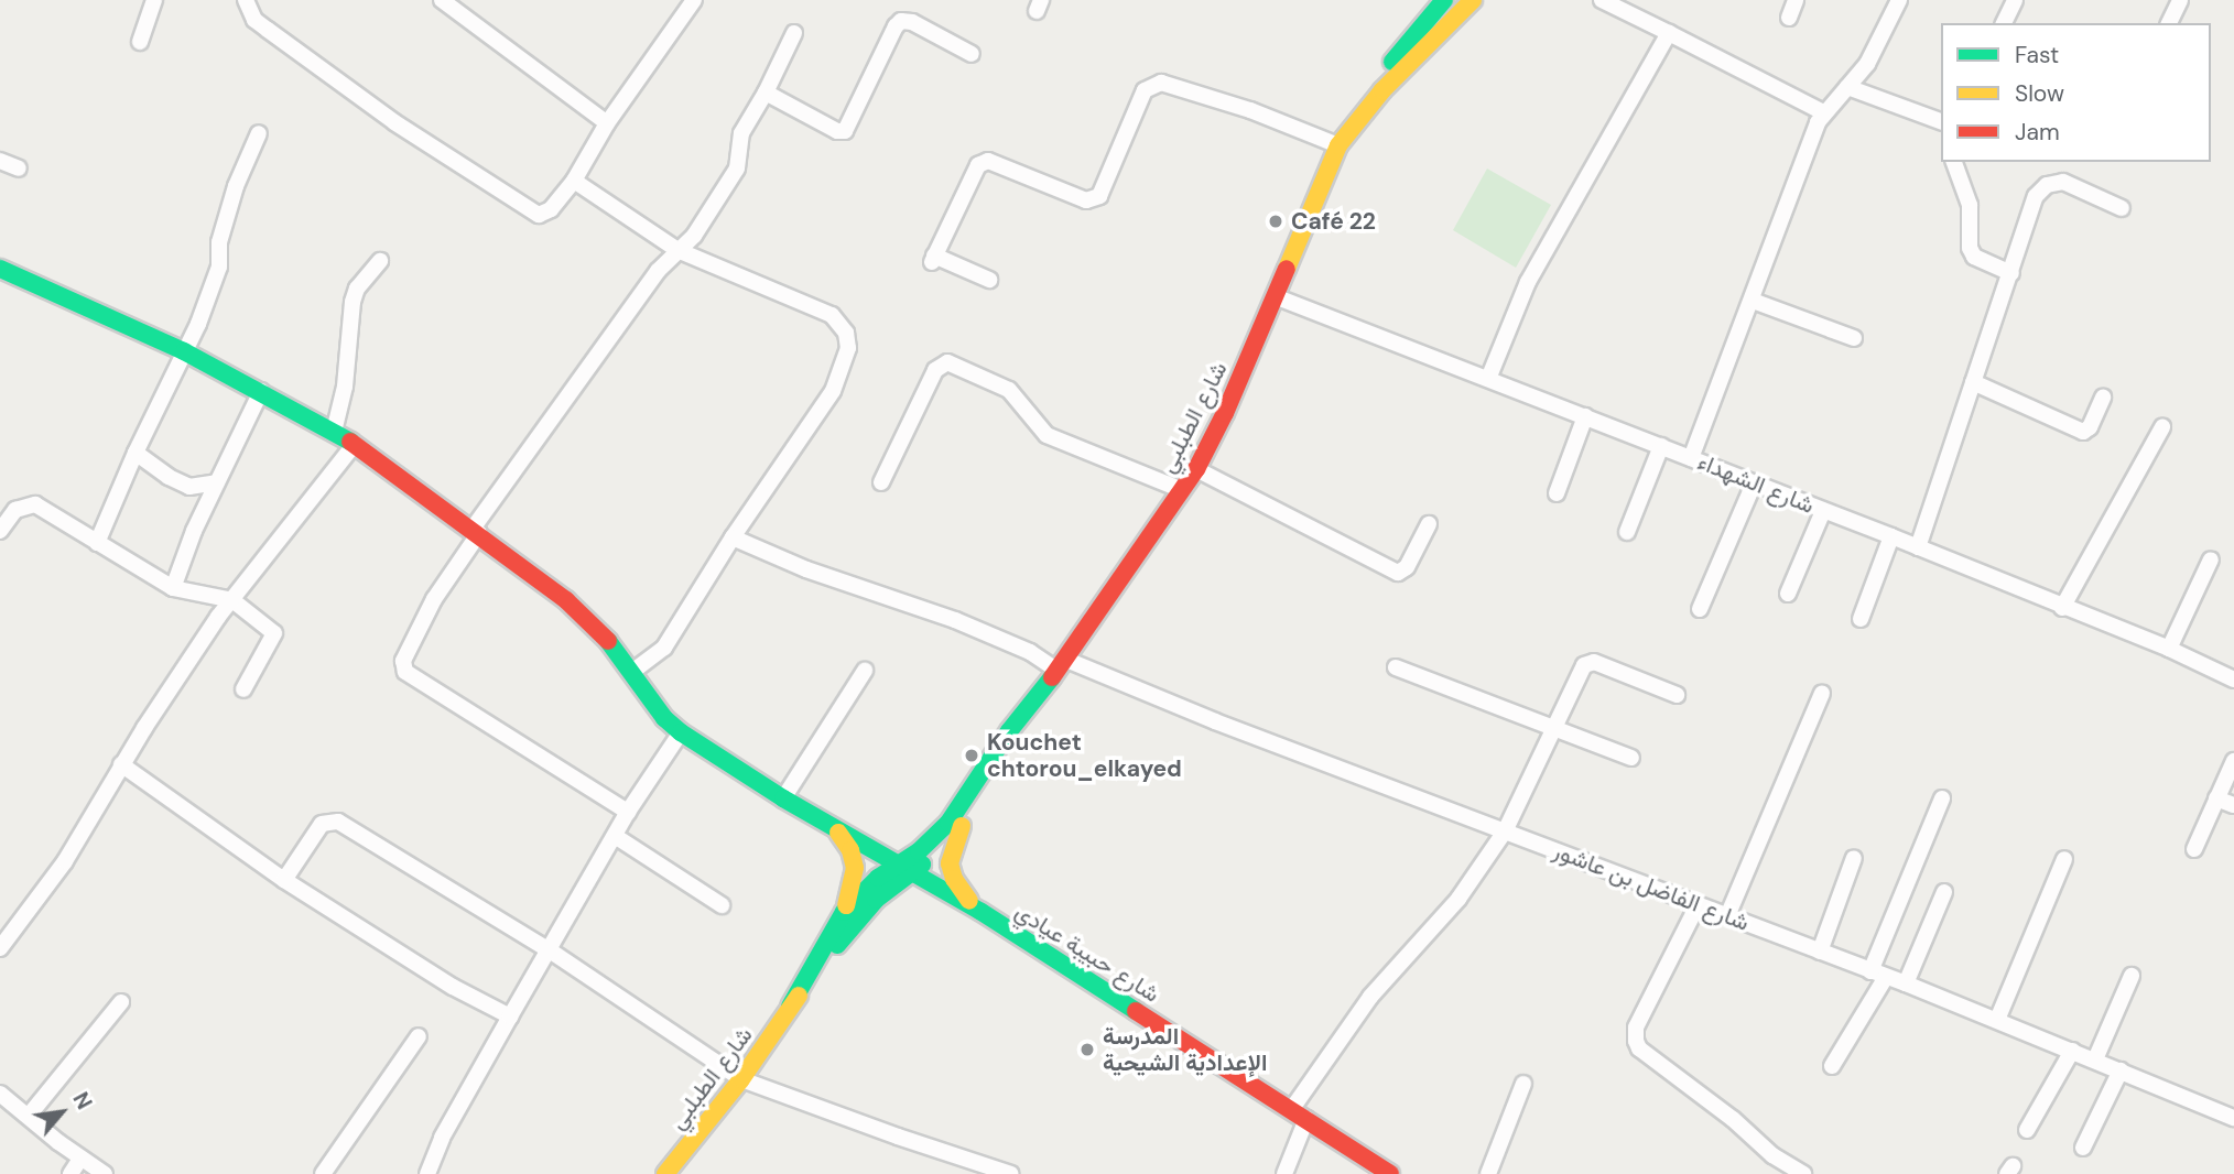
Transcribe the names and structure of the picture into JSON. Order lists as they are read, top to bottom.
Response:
{
  "streets": {
    "street": [
      "شارع الطبلبي",
      "شارع الشهداء",
      "شارع الفاضل بن عاشور",
      "شارع حبيبة عيادي"
    ]
  },
  "crossings": [
    ["شارع الطبلبي", "شارع الشهداء"],
    ["شارع الطبلبي", "شارع الفاضل بن عاشور"],
    ["شارع الطبلبي", "شارع حبيبة عيادي"]
  ],
  "places": ["Café 22", "Kouchet chtorou_elkayed", "المدرسة الإعدادية الشيحية"],
  "legend": ["Fast", "Slow", "Jam"],
  "north": "top right"
}
